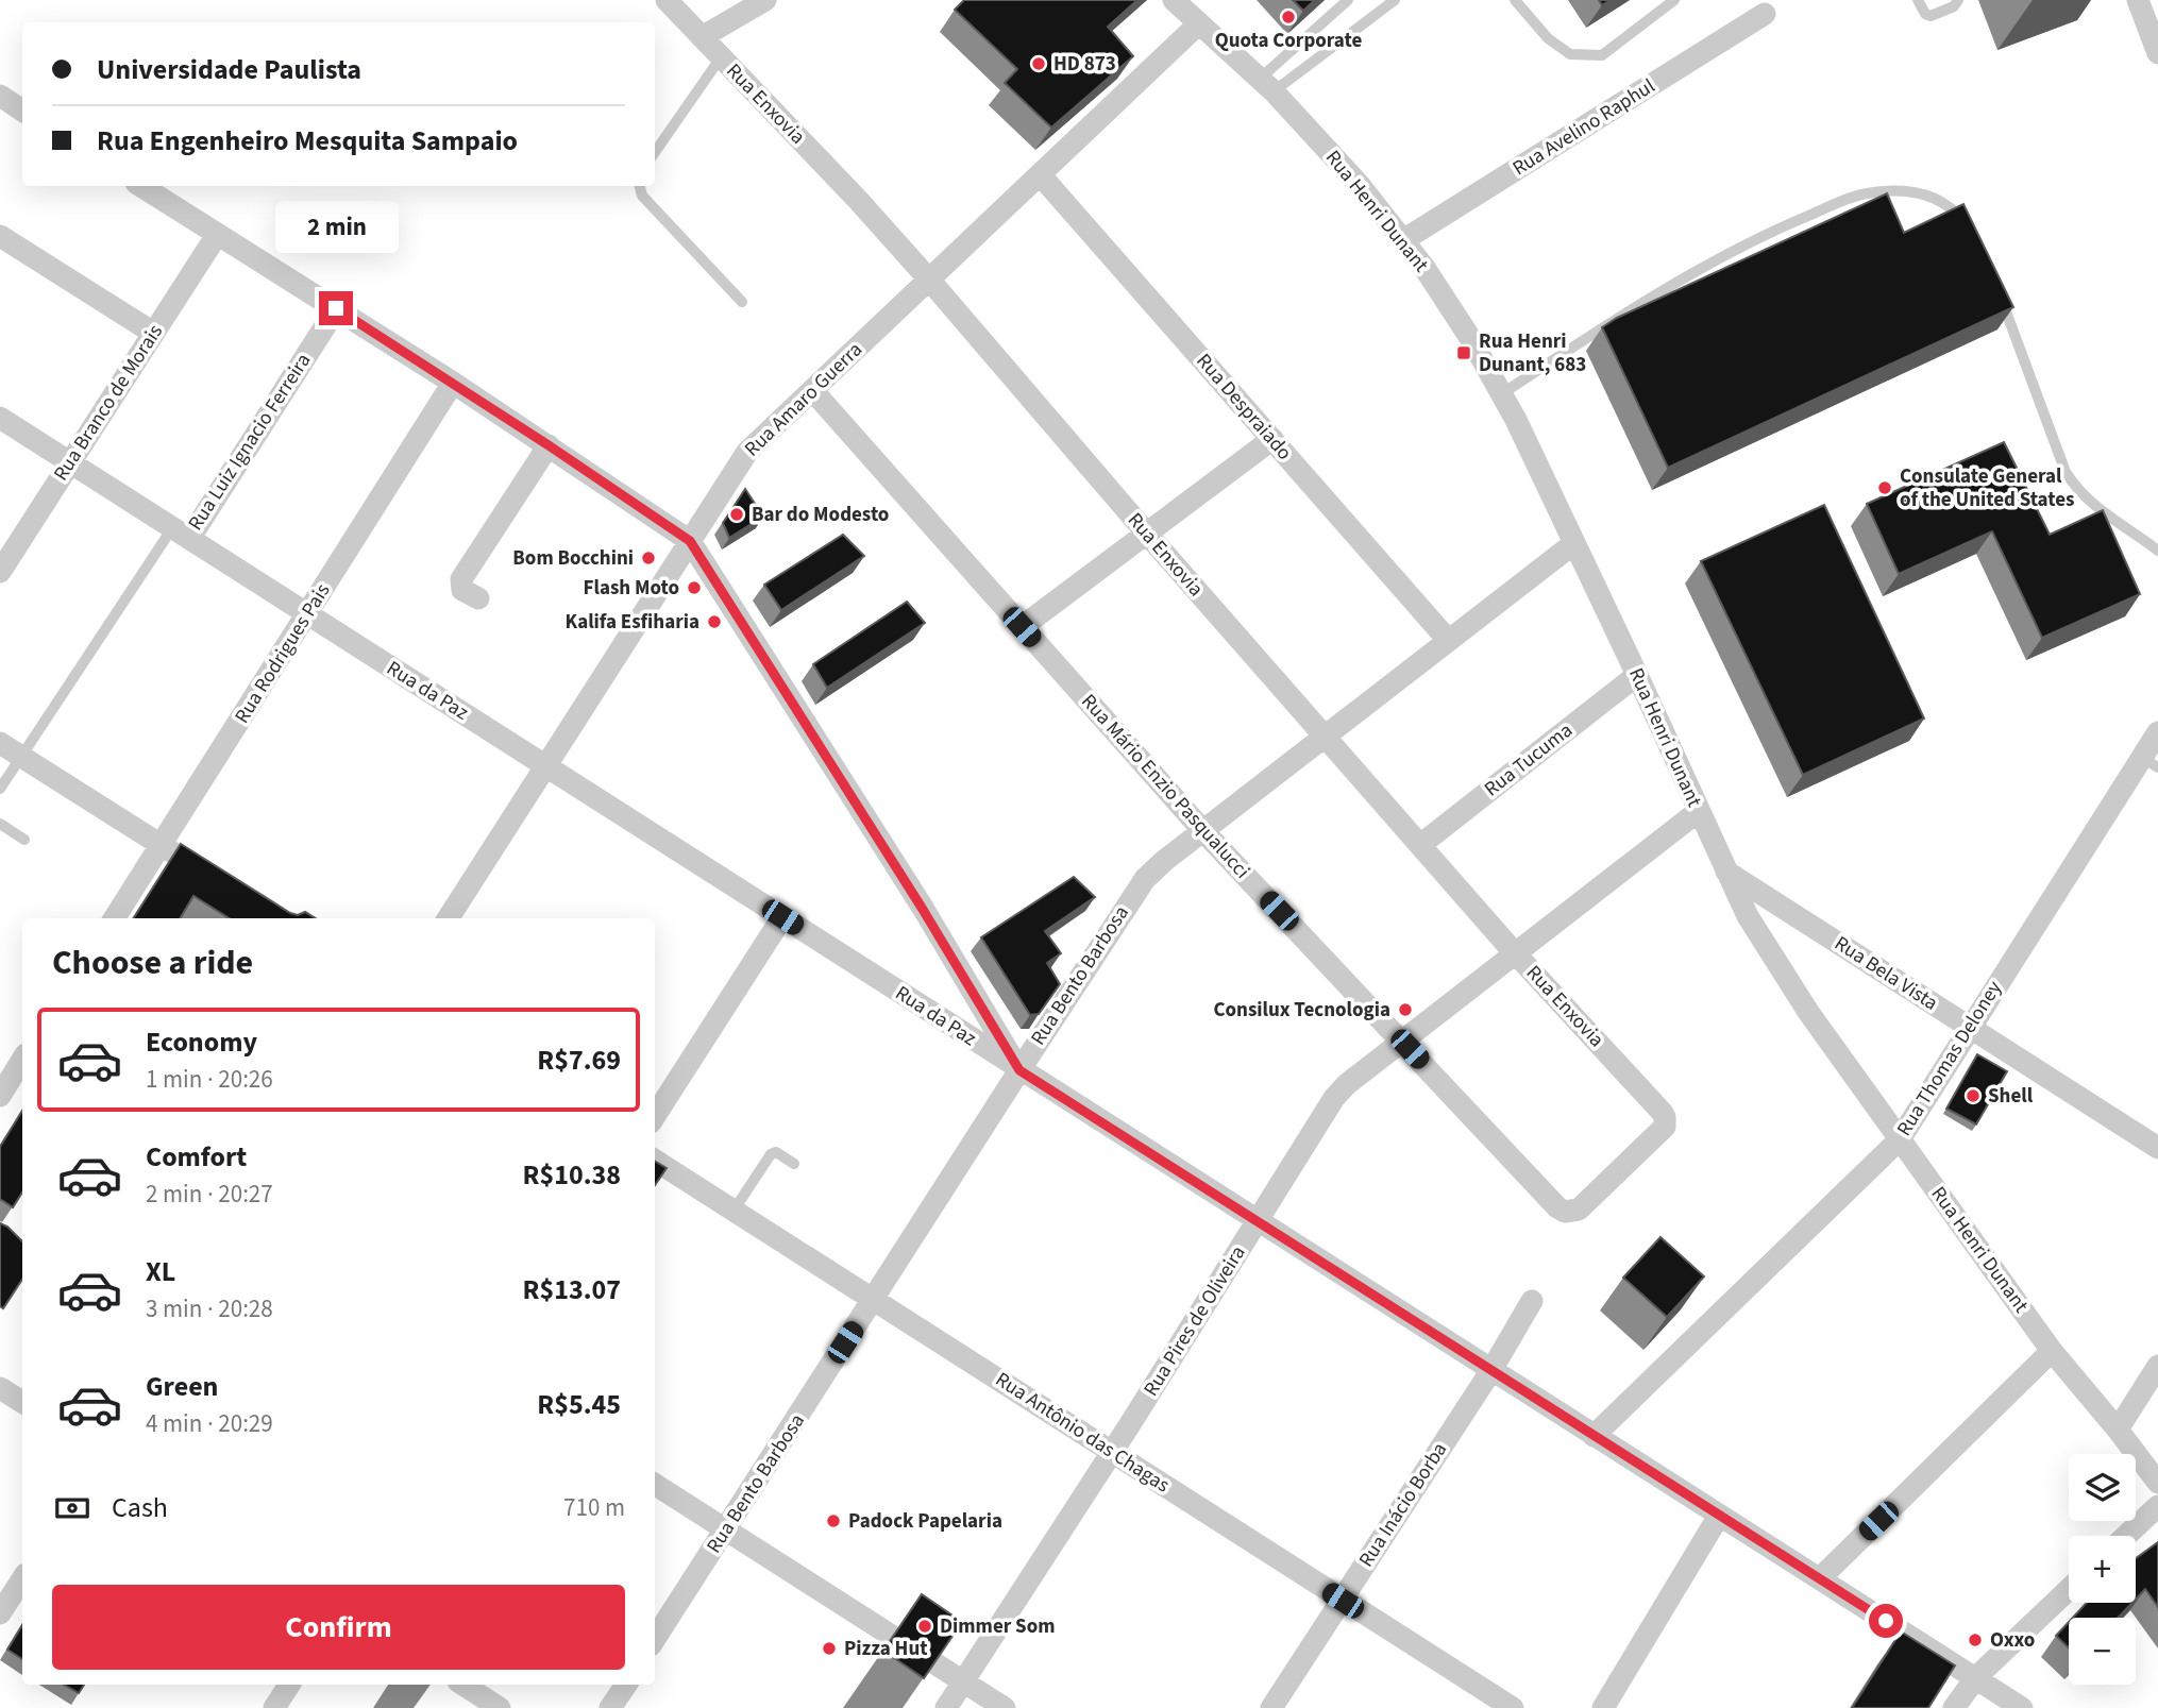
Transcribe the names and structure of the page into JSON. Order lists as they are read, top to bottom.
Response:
{
  "streets": {
    "street": [
      "Rua Enxovia",
      "Rua Avelino Raphul",
      "Rua Henri Dunant",
      "Rua Amaro Guerra",
      "Rua Branco de Morais",
      "Rua Despraiado",
      "Rua Luiz Ignacio Ferreira",
      "Rua Rodrigues Pais",
      "Rua da Paz",
      "Rua Tucuma",
      "Rua Mário Enzio Pasqualucci",
      "Rua Bela Vista",
      "Rua Bento Barbosa",
      "Rua Thomas Deloney",
      "Rua Pires de Oliveira",
      "Rua Antônio das Chagas",
      "Rua Inácio Borba"
    ]
  },
  "crossings": [
    ["Rua Enxovia", "Rua Amaro Guerra"],
    ["Rua Enxovia", "Rua Tucuma"],
    ["Rua Enxovia", "Rua Mário Enzio Pasqualucci"],
    ["Rua Enxovia", "Rua Bento Barbosa"],
    ["Rua Enxovia", "Rua Pires de Oliveira"],
    ["Rua Avelino Raphul", "Rua Henri Dunant"],
    ["Rua Henri Dunant", "Rua Amaro Guerra"],
    ["Rua Henri Dunant", "Rua Tucuma"],
    ["Rua Henri Dunant", "Rua Bela Vista"],
    ["Rua Henri Dunant", "Rua Bento Barbosa"],
    ["Rua Henri Dunant", "Rua Thomas Deloney"],
    ["Rua Henri Dunant", "Rua Pires de Oliveira"],
    ["Rua Amaro Guerra", "Rua Despraiado"],
    ["Rua Amaro Guerra", "Rua da Paz"],
    ["Rua Amaro Guerra", "Rua Mário Enzio Pasqualucci"],
    ["Rua Branco de Morais", "Rua da Paz"],
    ["Rua Despraiado", "Rua Bento Barbosa"],
    ["Rua Luiz Ignacio Ferreira", "Rua da Paz"],
    ["Rua Rodrigues Pais", "Rua da Paz"],
    ["Rua da Paz", "Rua Bento Barbosa"],
    ["Rua da Paz", "Rua Thomas Deloney"],
    ["Rua da Paz", "Rua Pires de Oliveira"],
    ["Rua da Paz", "Rua Inácio Borba"],
    ["Rua Mário Enzio Pasqualucci", "Rua Bento Barbosa"],
    ["Rua Mário Enzio Pasqualucci", "Rua Pires de Oliveira"],
    ["Rua Bela Vista", "Rua Thomas Deloney"],
    ["Rua Bento Barbosa", "Rua Antônio das Chagas"],
    ["Rua Pires de Oliveira", "Rua Antônio das Chagas"],
    ["Rua Antônio das Chagas", "Rua Inácio Borba"]
  ],
  "places": {
    "other": [
      "Quota Corporate",
      "HD 873",
      "Consulate General of the United States",
      "Bar do Modesto",
      "Bom Bocchini",
      "Flash Moto",
      "Kalifa Esfiharia",
      "Consilux Tecnologia",
      "Shell",
      "Padock Papelaria",
      "Dimmer Som",
      "Oxxo",
      "Pizza Hut"
    ],
    "transit": ["Rua Henri Dunant, 683"]
  },
  "page": {
    "banner": ["Universidade Paulista", "Rua Engenheiro Mesquita Sampaio"],
    "bubble": "2 min",
    "heading": "Choose a ride",
    "list": [
      {
        "name": "Economy",
        "note": "1 min · 20:26",
        "value": "R$7.69"
      },
      {
        "name": "Comfort",
        "note": "2 min · 20:27",
        "value": "R$10.38"
      },
      {
        "name": "XL",
        "note": "3 min · 20:28",
        "value": "R$13.07"
      },
      {
        "name": "Green",
        "note": "4 min · 20:29",
        "value": "R$5.45"
      }
    ],
    "map_buttons": ["+", "−"],
    "pay": ["Cash", "710 m"],
    "buttons": "Confirm"
  }
}
